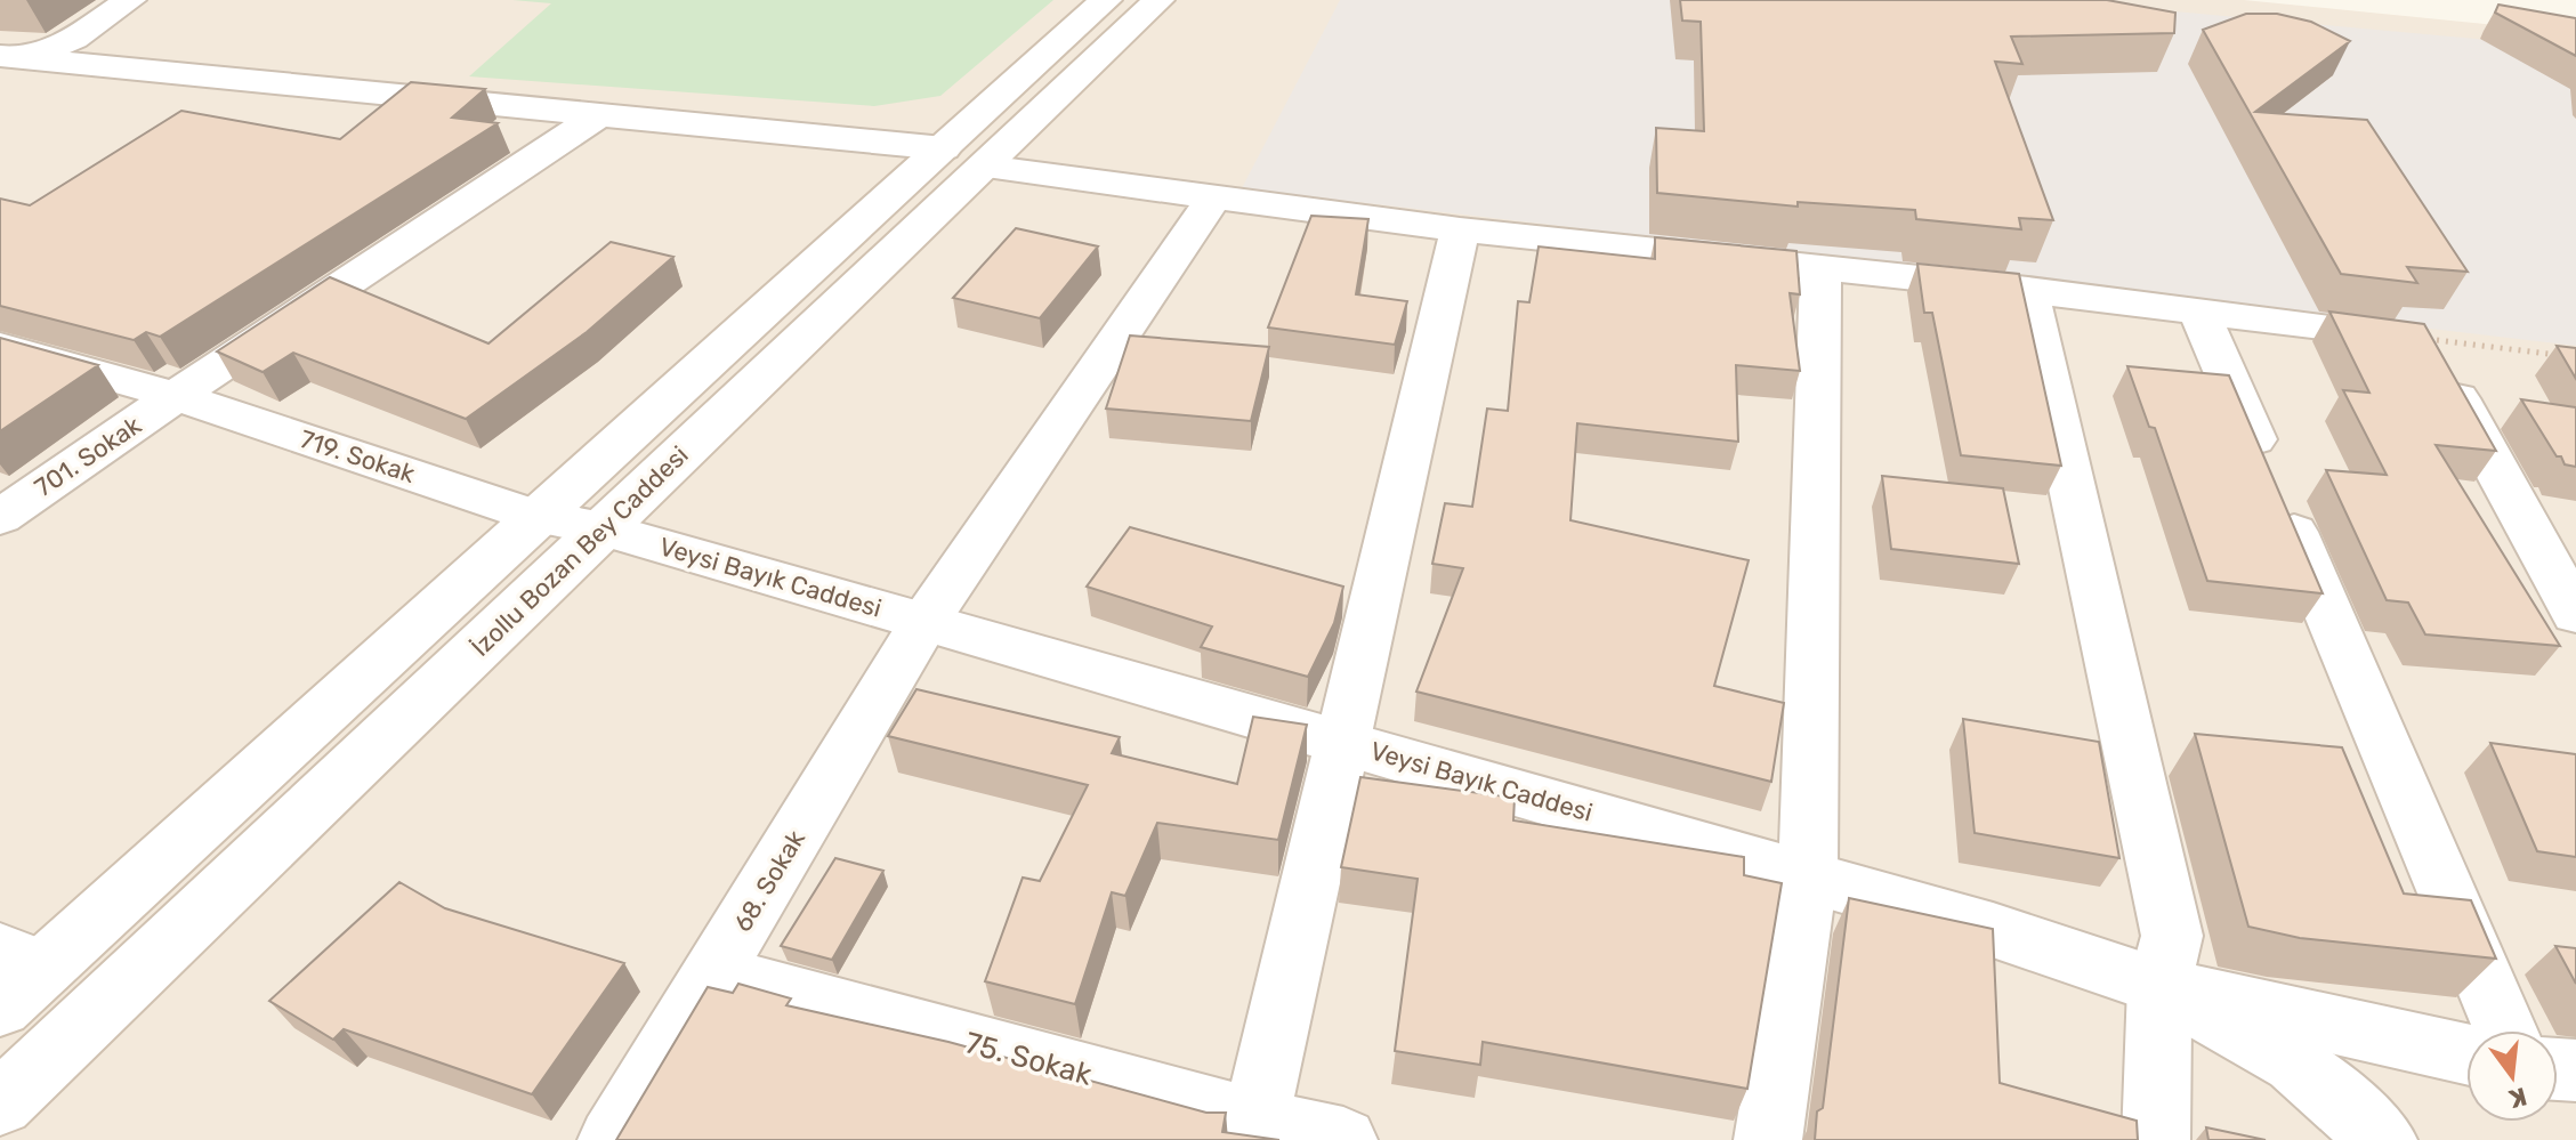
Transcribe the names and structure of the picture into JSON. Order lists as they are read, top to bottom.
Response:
{
  "streets": {
    "street": [
      "701. Sokak",
      "719. Sokak",
      "İzollu Bozan Bey Caddesi",
      "Veysi Bayık Caddesi",
      "68. Sokak",
      "75. Sokak"
    ]
  },
  "crossings": [
    ["701. Sokak", "719. Sokak"],
    ["719. Sokak", "İzollu Bozan Bey Caddesi"],
    ["719. Sokak", "Veysi Bayık Caddesi"],
    ["İzollu Bozan Bey Caddesi", "Veysi Bayık Caddesi"],
    ["Veysi Bayık Caddesi", "68. Sokak"],
    ["68. Sokak", "75. Sokak"]
  ],
  "north": "bottom"
}
